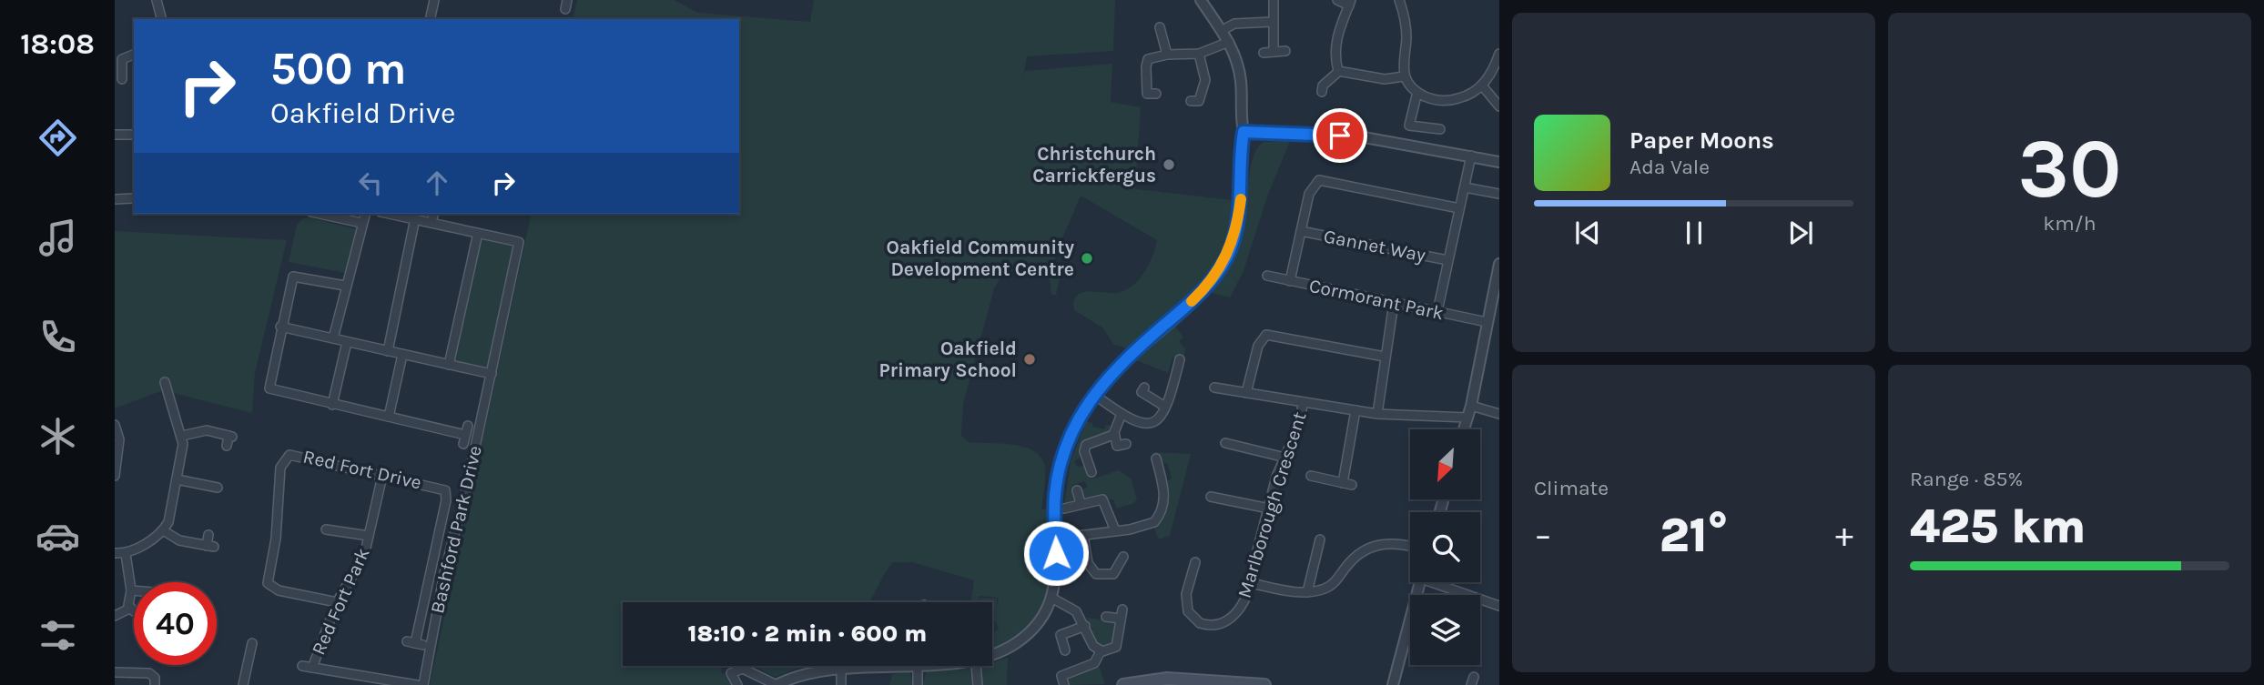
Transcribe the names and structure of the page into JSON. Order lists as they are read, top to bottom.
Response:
{
  "streets": {
    "street": [
      "Gannet Way",
      "Cormorant Park",
      "Red Fort Drive",
      "Marlborough Crescent",
      "Bashford Park Drive",
      "Red Fort Park"
    ]
  },
  "crossings": [
    ["Red Fort Drive", "Red Fort Park"]
  ],
  "places": ["Christchurch Carrickfergus", "Oakfield Community Development Centre", "Oakfield Primary School"],
  "north": "bottom left",
  "page": {
    "tabs": "18:08",
    "tile": [
      ["30", "km/h"],
      "Climate",
      ["Range · 85%", "425 km"]
    ],
    "turn": ["500 m", "Oakfield Drive"],
    "song": ["Paper Moons", "Ada Vale"],
    "heat": ["−", "21°", "+"],
    "limit": "40",
    "trip": "18:10 · 2 min · 600 m"
  }
}
